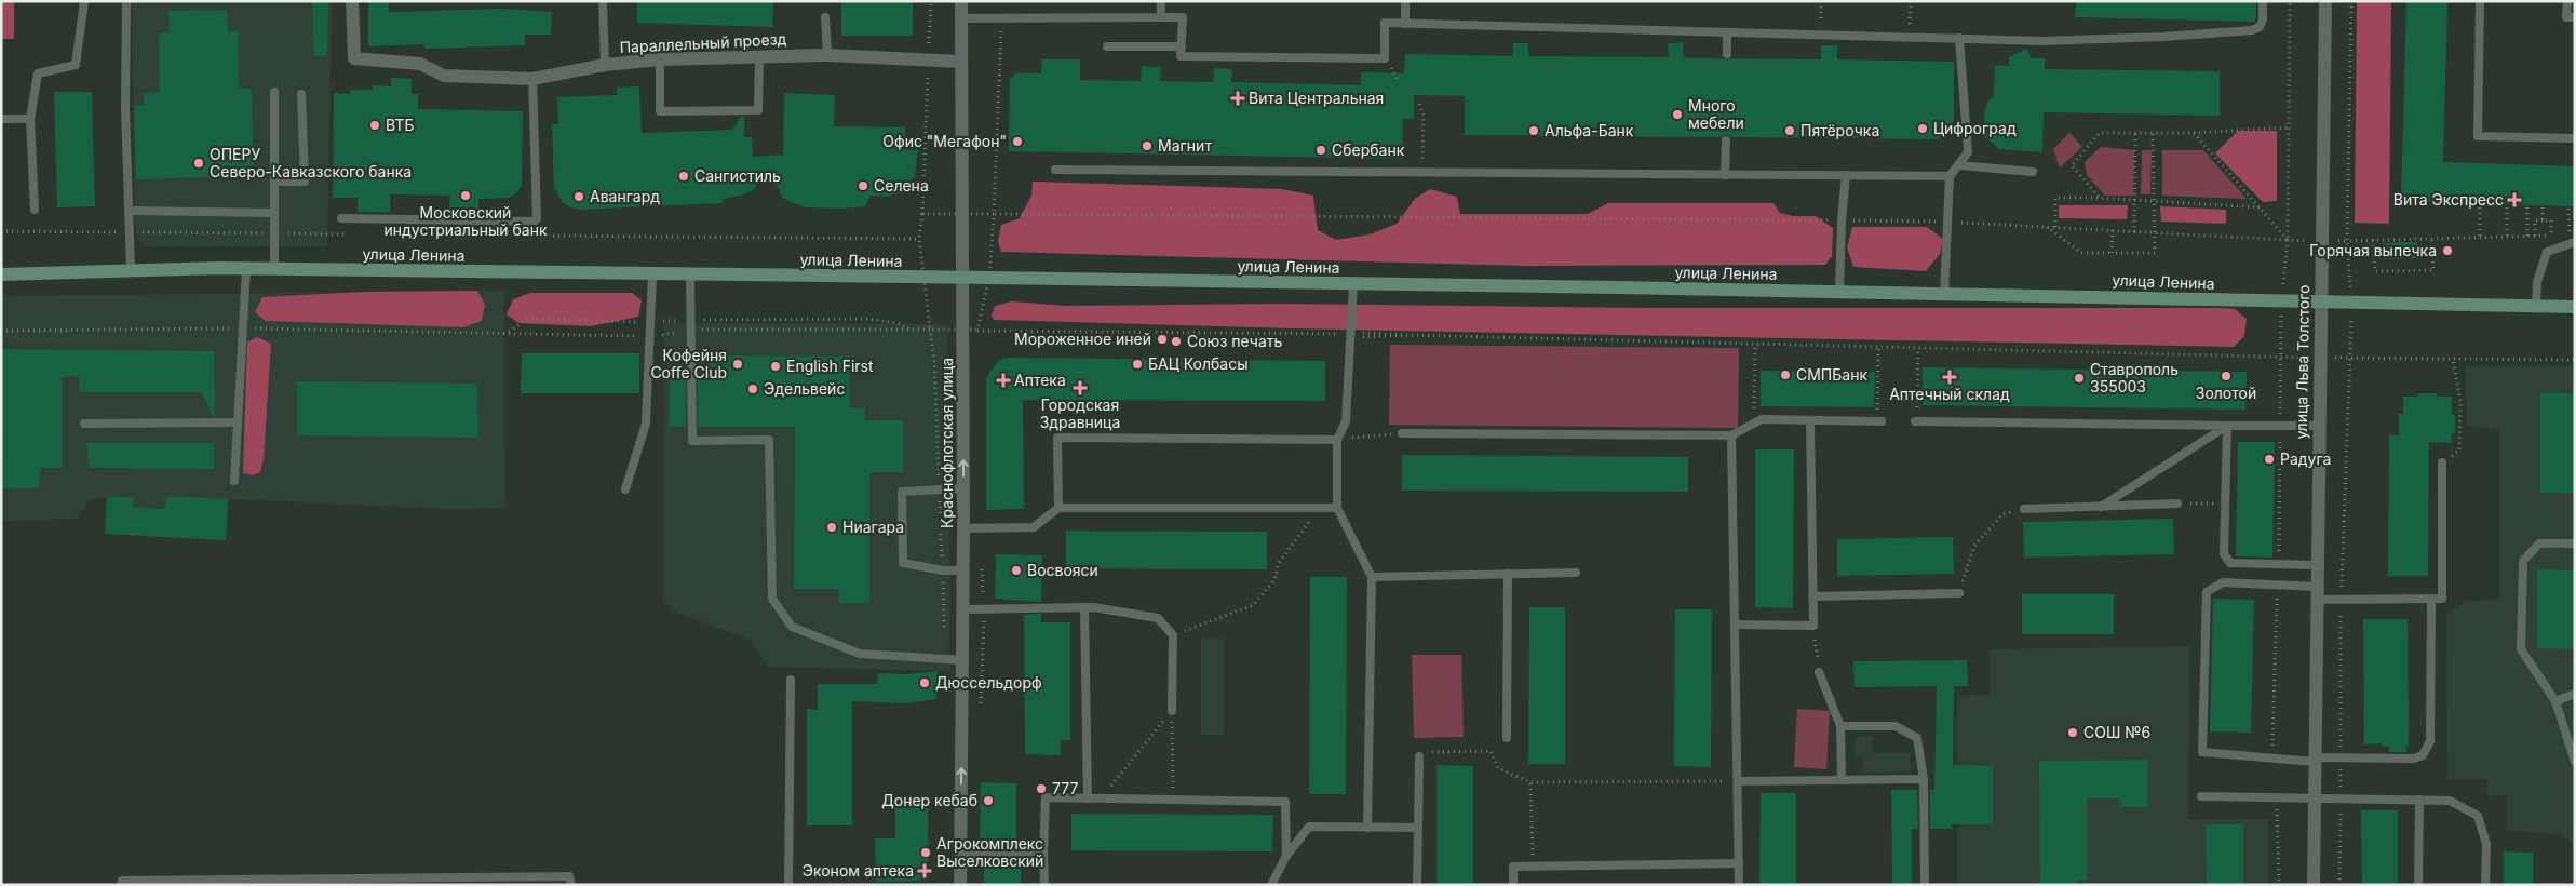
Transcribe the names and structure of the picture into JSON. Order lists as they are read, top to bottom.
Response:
{
  "streets": {
    "main road": ["улица Ленина"],
    "street": ["Параллельный проезд", "улица Льва Толстого", "Краснофлотская улица"]
  },
  "crossings": [
    ["Параллельный проезд", "Краснофлотская улица"],
    ["улица Ленина", "улица Льва Толстого"],
    ["улица Ленина", "Краснофлотская улица"]
  ],
  "one_way": ["Краснофлотская улица"],
  "places": {
    "health": [
      "Вита Центральная",
      "Вита Экспресс",
      "Аптечный склад",
      "Аптека",
      "Городская Здравница",
      "Эконом аптека"
    ],
    "other": [
      "Много мебели",
      "ВТБ",
      "Цифроград",
      "Альфа-Банк",
      "Пятёрочка",
      "Офис \"Мегафон\"",
      "Магнит",
      "Сбербанк",
      "ОПЕРУ Северо-Кавказского банка",
      "Сангистиль",
      "Селена",
      "Московский индустриальный банк",
      "Авангард",
      "Горячая выпечка",
      "Мороженное иней",
      "Союз печать",
      "Кофейня Coffe Club",
      "БАЦ Колбасы",
      "English First",
      "СМПБанк",
      "Золотой",
      "Ставрополь 355003",
      "Эдельвейс",
      "Радуга",
      "Ниагара",
      "Восвояси",
      "Дюссельдорф",
      "СОШ №6",
      "777",
      "Донер кебаб",
      "Агрокомплекс Выселковский"
    ]
  }
}
